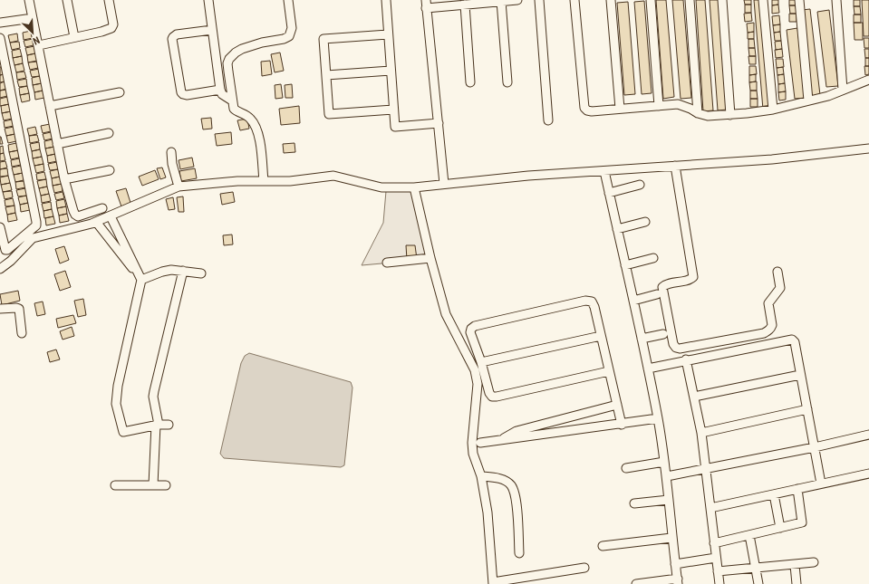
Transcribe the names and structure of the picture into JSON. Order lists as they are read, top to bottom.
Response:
{
  "north": "bottom right"
}
